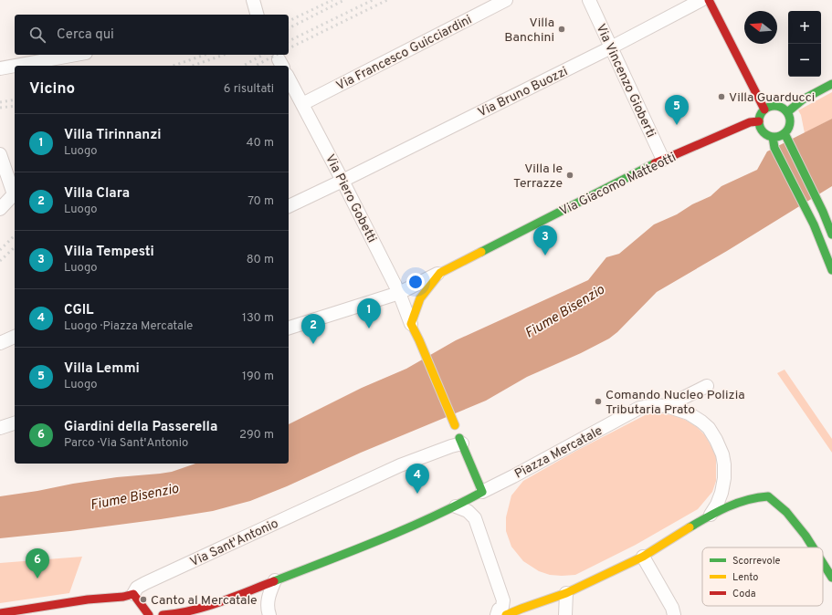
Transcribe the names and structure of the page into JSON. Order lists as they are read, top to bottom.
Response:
{
  "streets": {
    "street": [
      "Via Francesco Guicciardini",
      "Via Vincenzo Gioberti",
      "Via Bruno Buozzi",
      "Via Giacomo Matteotti",
      "Via Piero Gobetti",
      "Piazza Mercatale",
      "Via Sant'Antonio"
    ]
  },
  "crossings": [
    ["Via Francesco Guicciardini", "Via Piero Gobetti"],
    ["Via Vincenzo Gioberti", "Via Bruno Buozzi"],
    ["Via Vincenzo Gioberti", "Via Giacomo Matteotti"],
    ["Via Bruno Buozzi", "Via Piero Gobetti"],
    ["Via Giacomo Matteotti", "Via Piero Gobetti"]
  ],
  "water": ["Fiume Bisenzio"],
  "places": [
    "Villa Banchini",
    "Villa Guarducci",
    "Villa le Terrazze",
    "Comando Nucleo Polizia Tributaria Prato",
    "Canto al Mercatale"
  ],
  "legend": ["Scorrevole", "Lento", "Coda"],
  "north": "left",
  "page": {
    "map_buttons": ["+", "−"],
    "search": "Cerca qui",
    "heading": ["Vicino", "6 risultati"],
    "pins": [
      "5",
      "3",
      "1",
      "2",
      "4",
      "6"
    ],
    "list": [
      {
        "mark": "1",
        "name": "Villa Tirinnanzi",
        "note": "Luogo",
        "value": "40 m"
      },
      {
        "mark": "2",
        "name": "Villa Clara",
        "note": "Luogo",
        "value": "70 m"
      },
      {
        "mark": "3",
        "name": "Villa Tempesti",
        "note": "Luogo",
        "value": "80 m"
      },
      {
        "mark": "4",
        "name": "CGIL",
        "note": "Luogo · Piazza Mercatale",
        "value": "130 m"
      },
      {
        "mark": "5",
        "name": "Villa Lemmi",
        "note": "Luogo",
        "value": "190 m"
      },
      {
        "mark": "6",
        "name": "Giardini della Passerella",
        "note": "Parco · Via Sant'Antonio",
        "value": "290 m"
      }
    ]
  }
}
